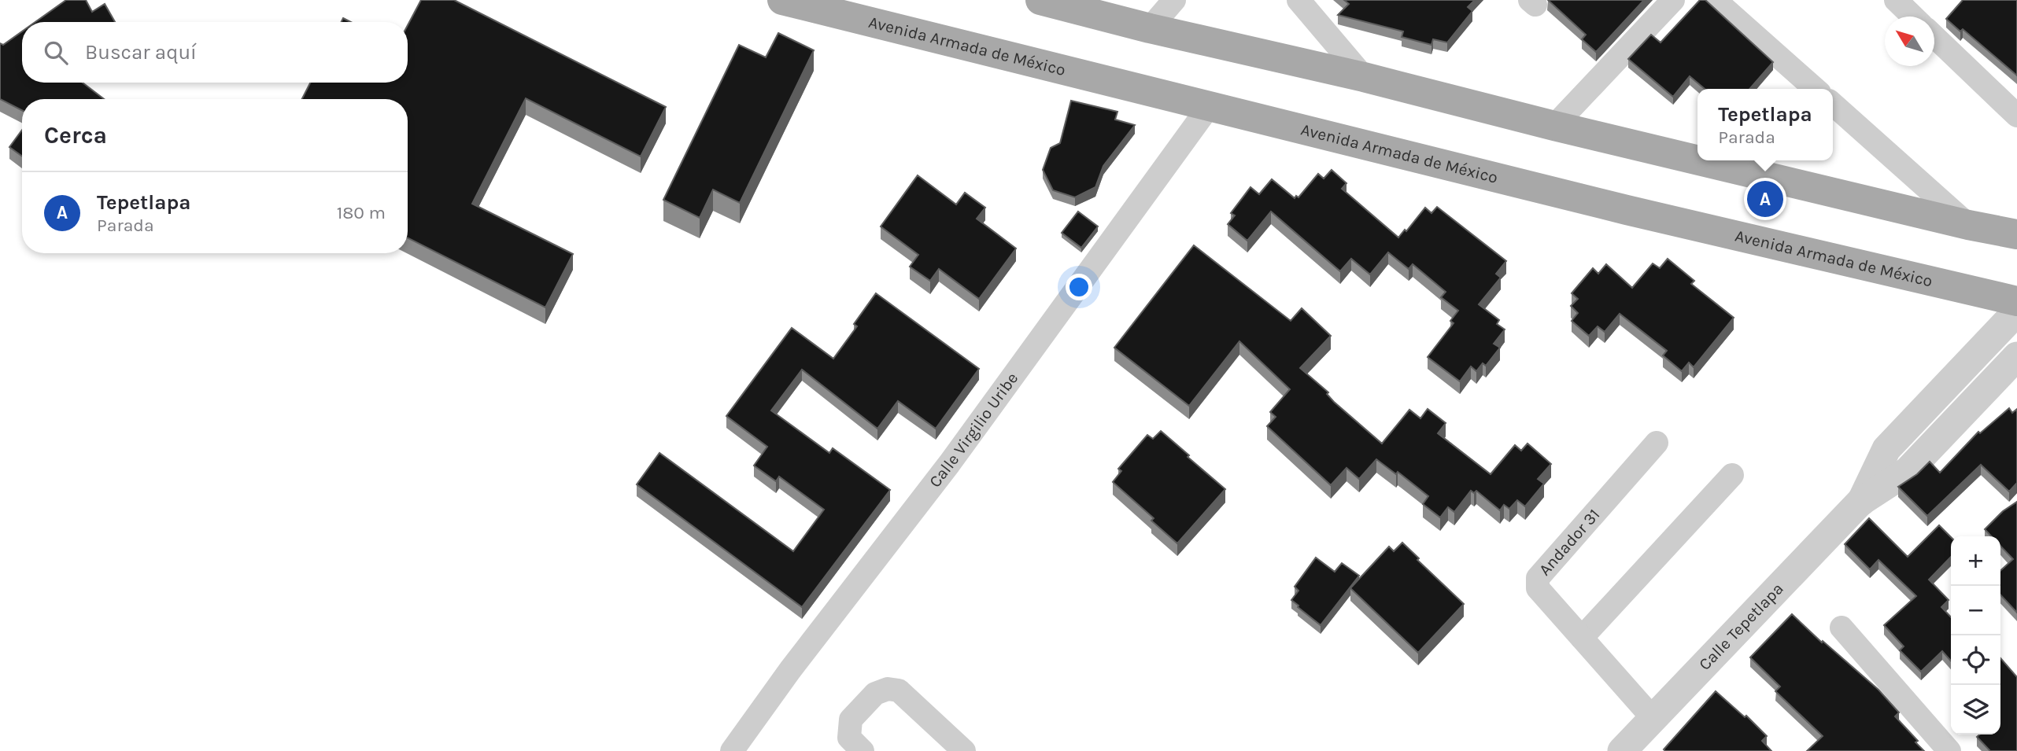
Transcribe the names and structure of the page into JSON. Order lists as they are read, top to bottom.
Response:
{
  "streets": {
    "main road": ["Avenida Armada de México"],
    "street": ["Calle Virgilio Uribe", "Andador 31", "Calle Tepetlapa"]
  },
  "crossings": [
    ["Avenida Armada de México", "Calle Virgilio Uribe"],
    ["Andador 31", "Calle Tepetlapa"]
  ],
  "north": "top left",
  "page": {
    "search": "Buscar aquí",
    "popup": ["Tepetlapa", "Parada"],
    "heading": "Cerca",
    "list": [
      {
        "mark": "A",
        "name": "Tepetlapa",
        "note": "Parada",
        "value": "180 m"
      }
    ],
    "pins": "A",
    "map_buttons": ["+", "−"]
  }
}
